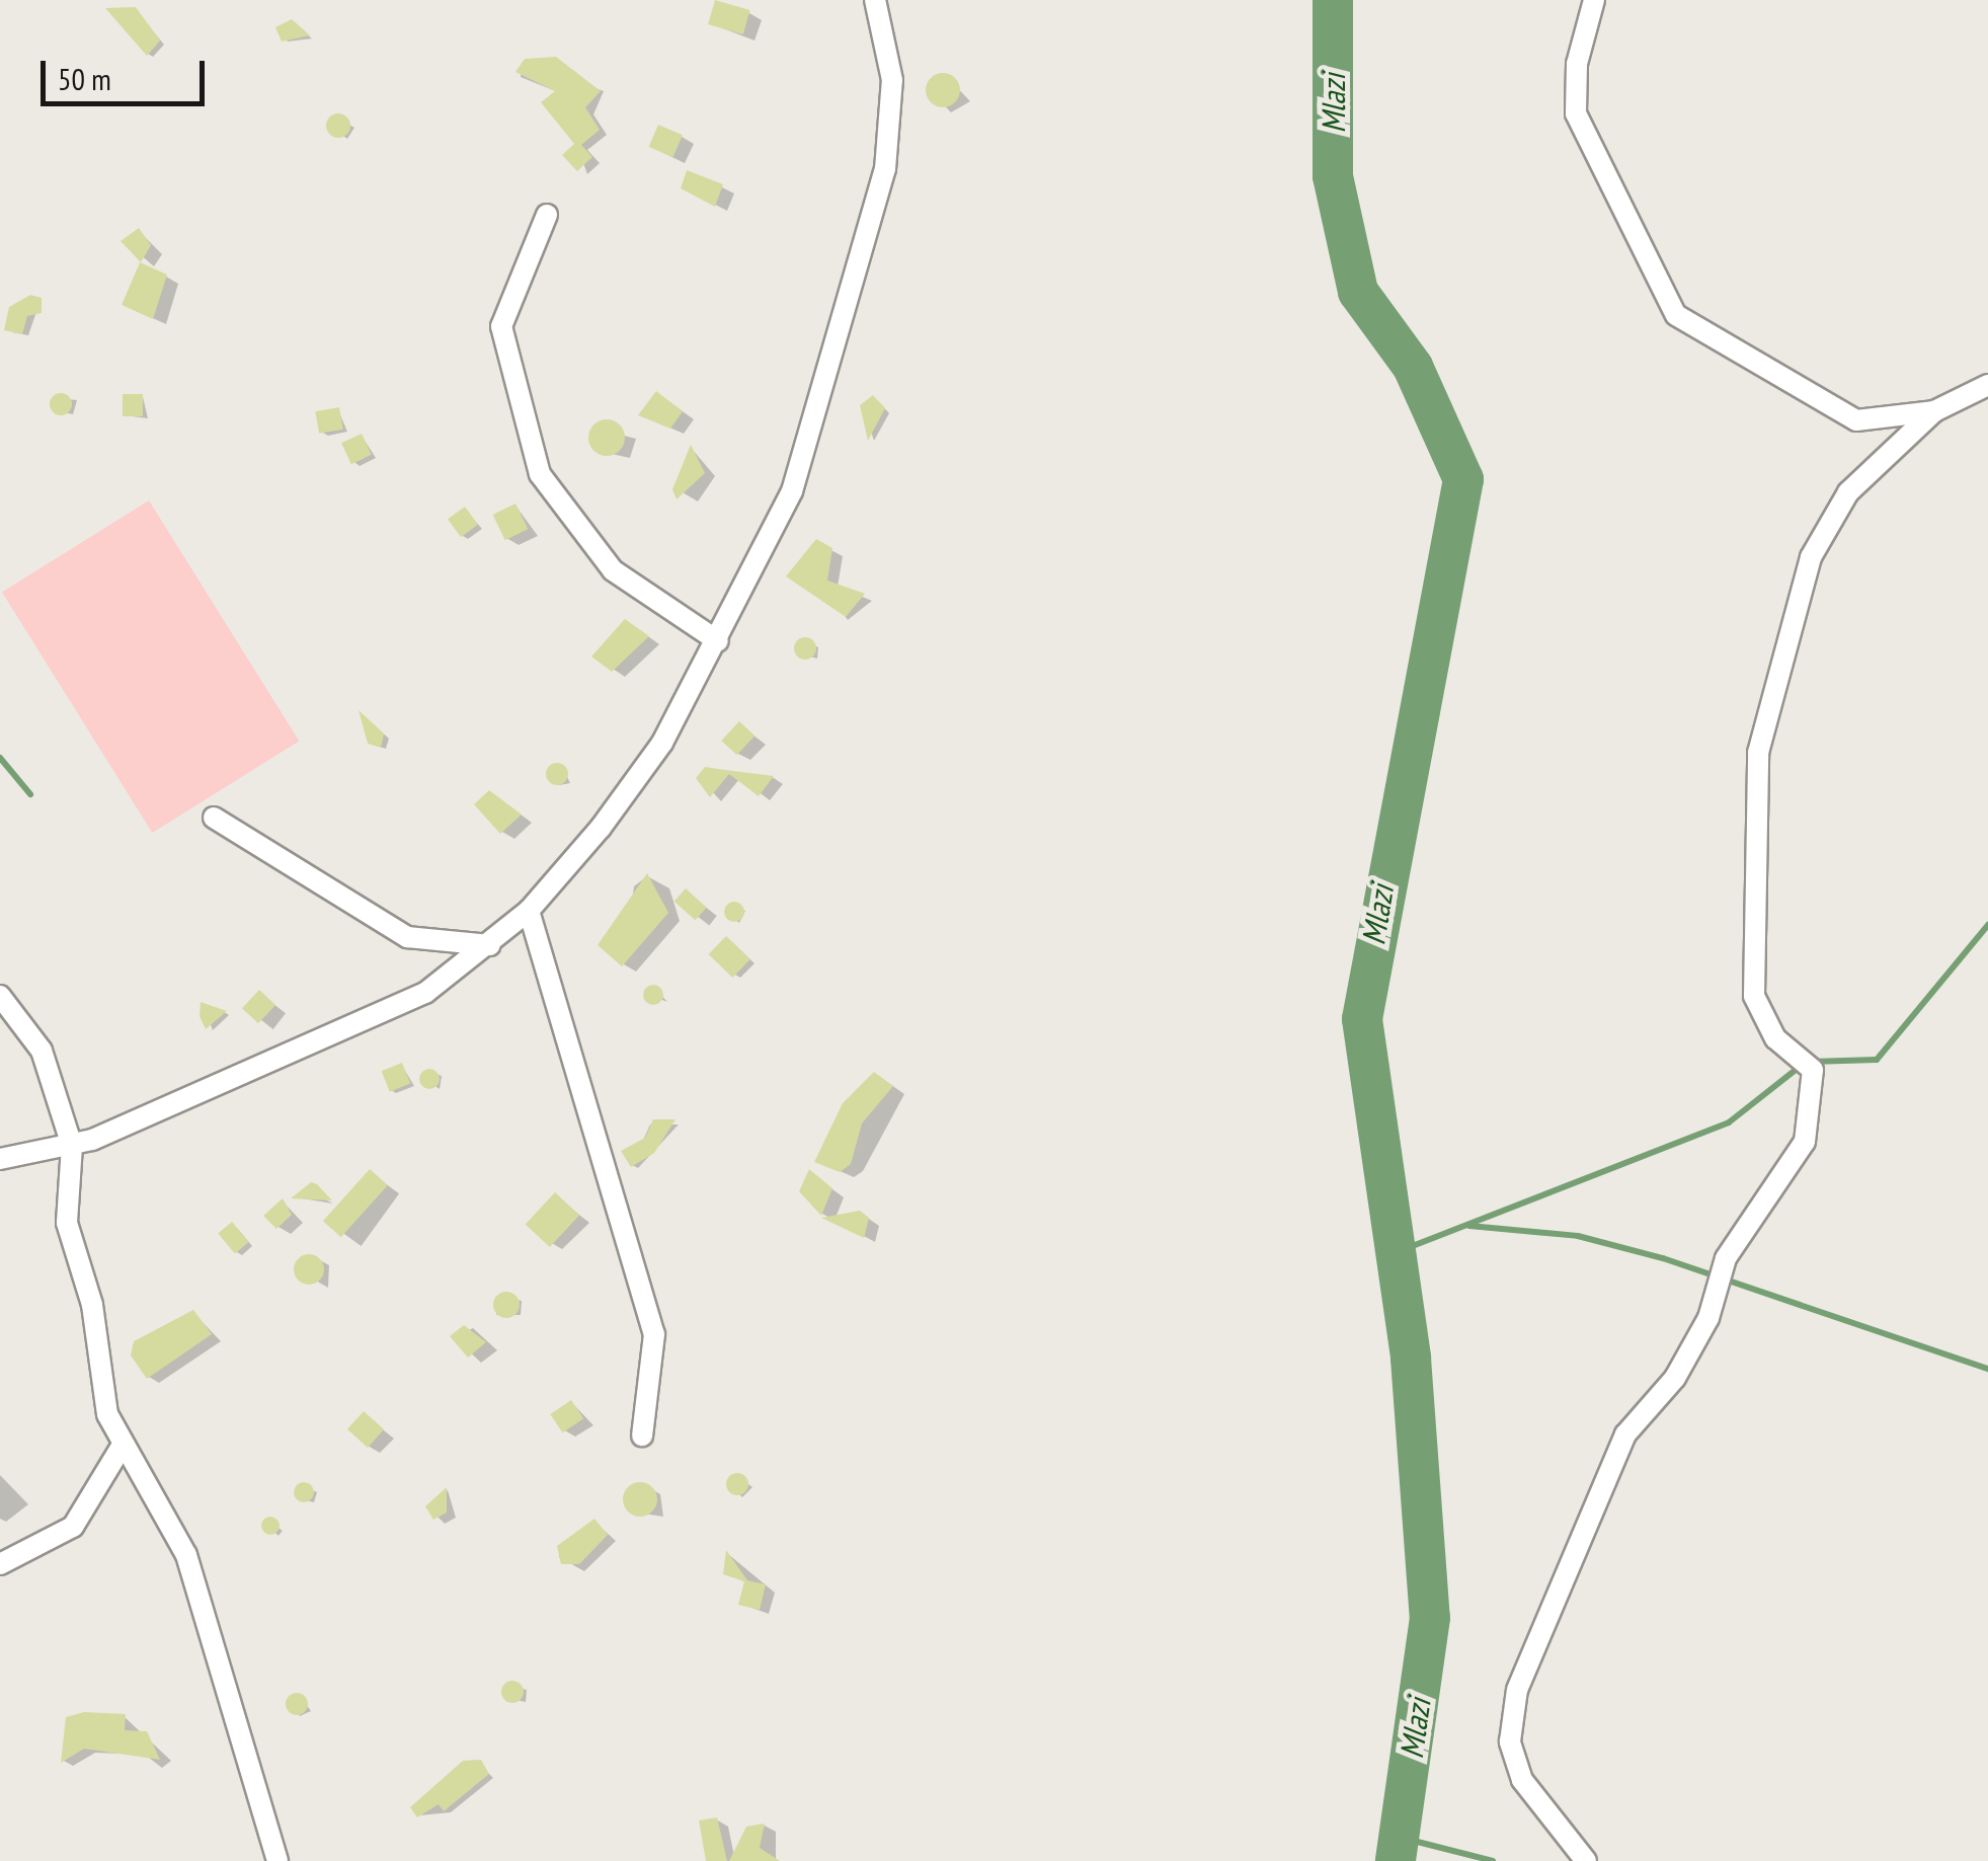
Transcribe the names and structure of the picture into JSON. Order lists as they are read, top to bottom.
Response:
{
  "water": ["Mlazi"],
  "scale_bar": "50 m"
}
